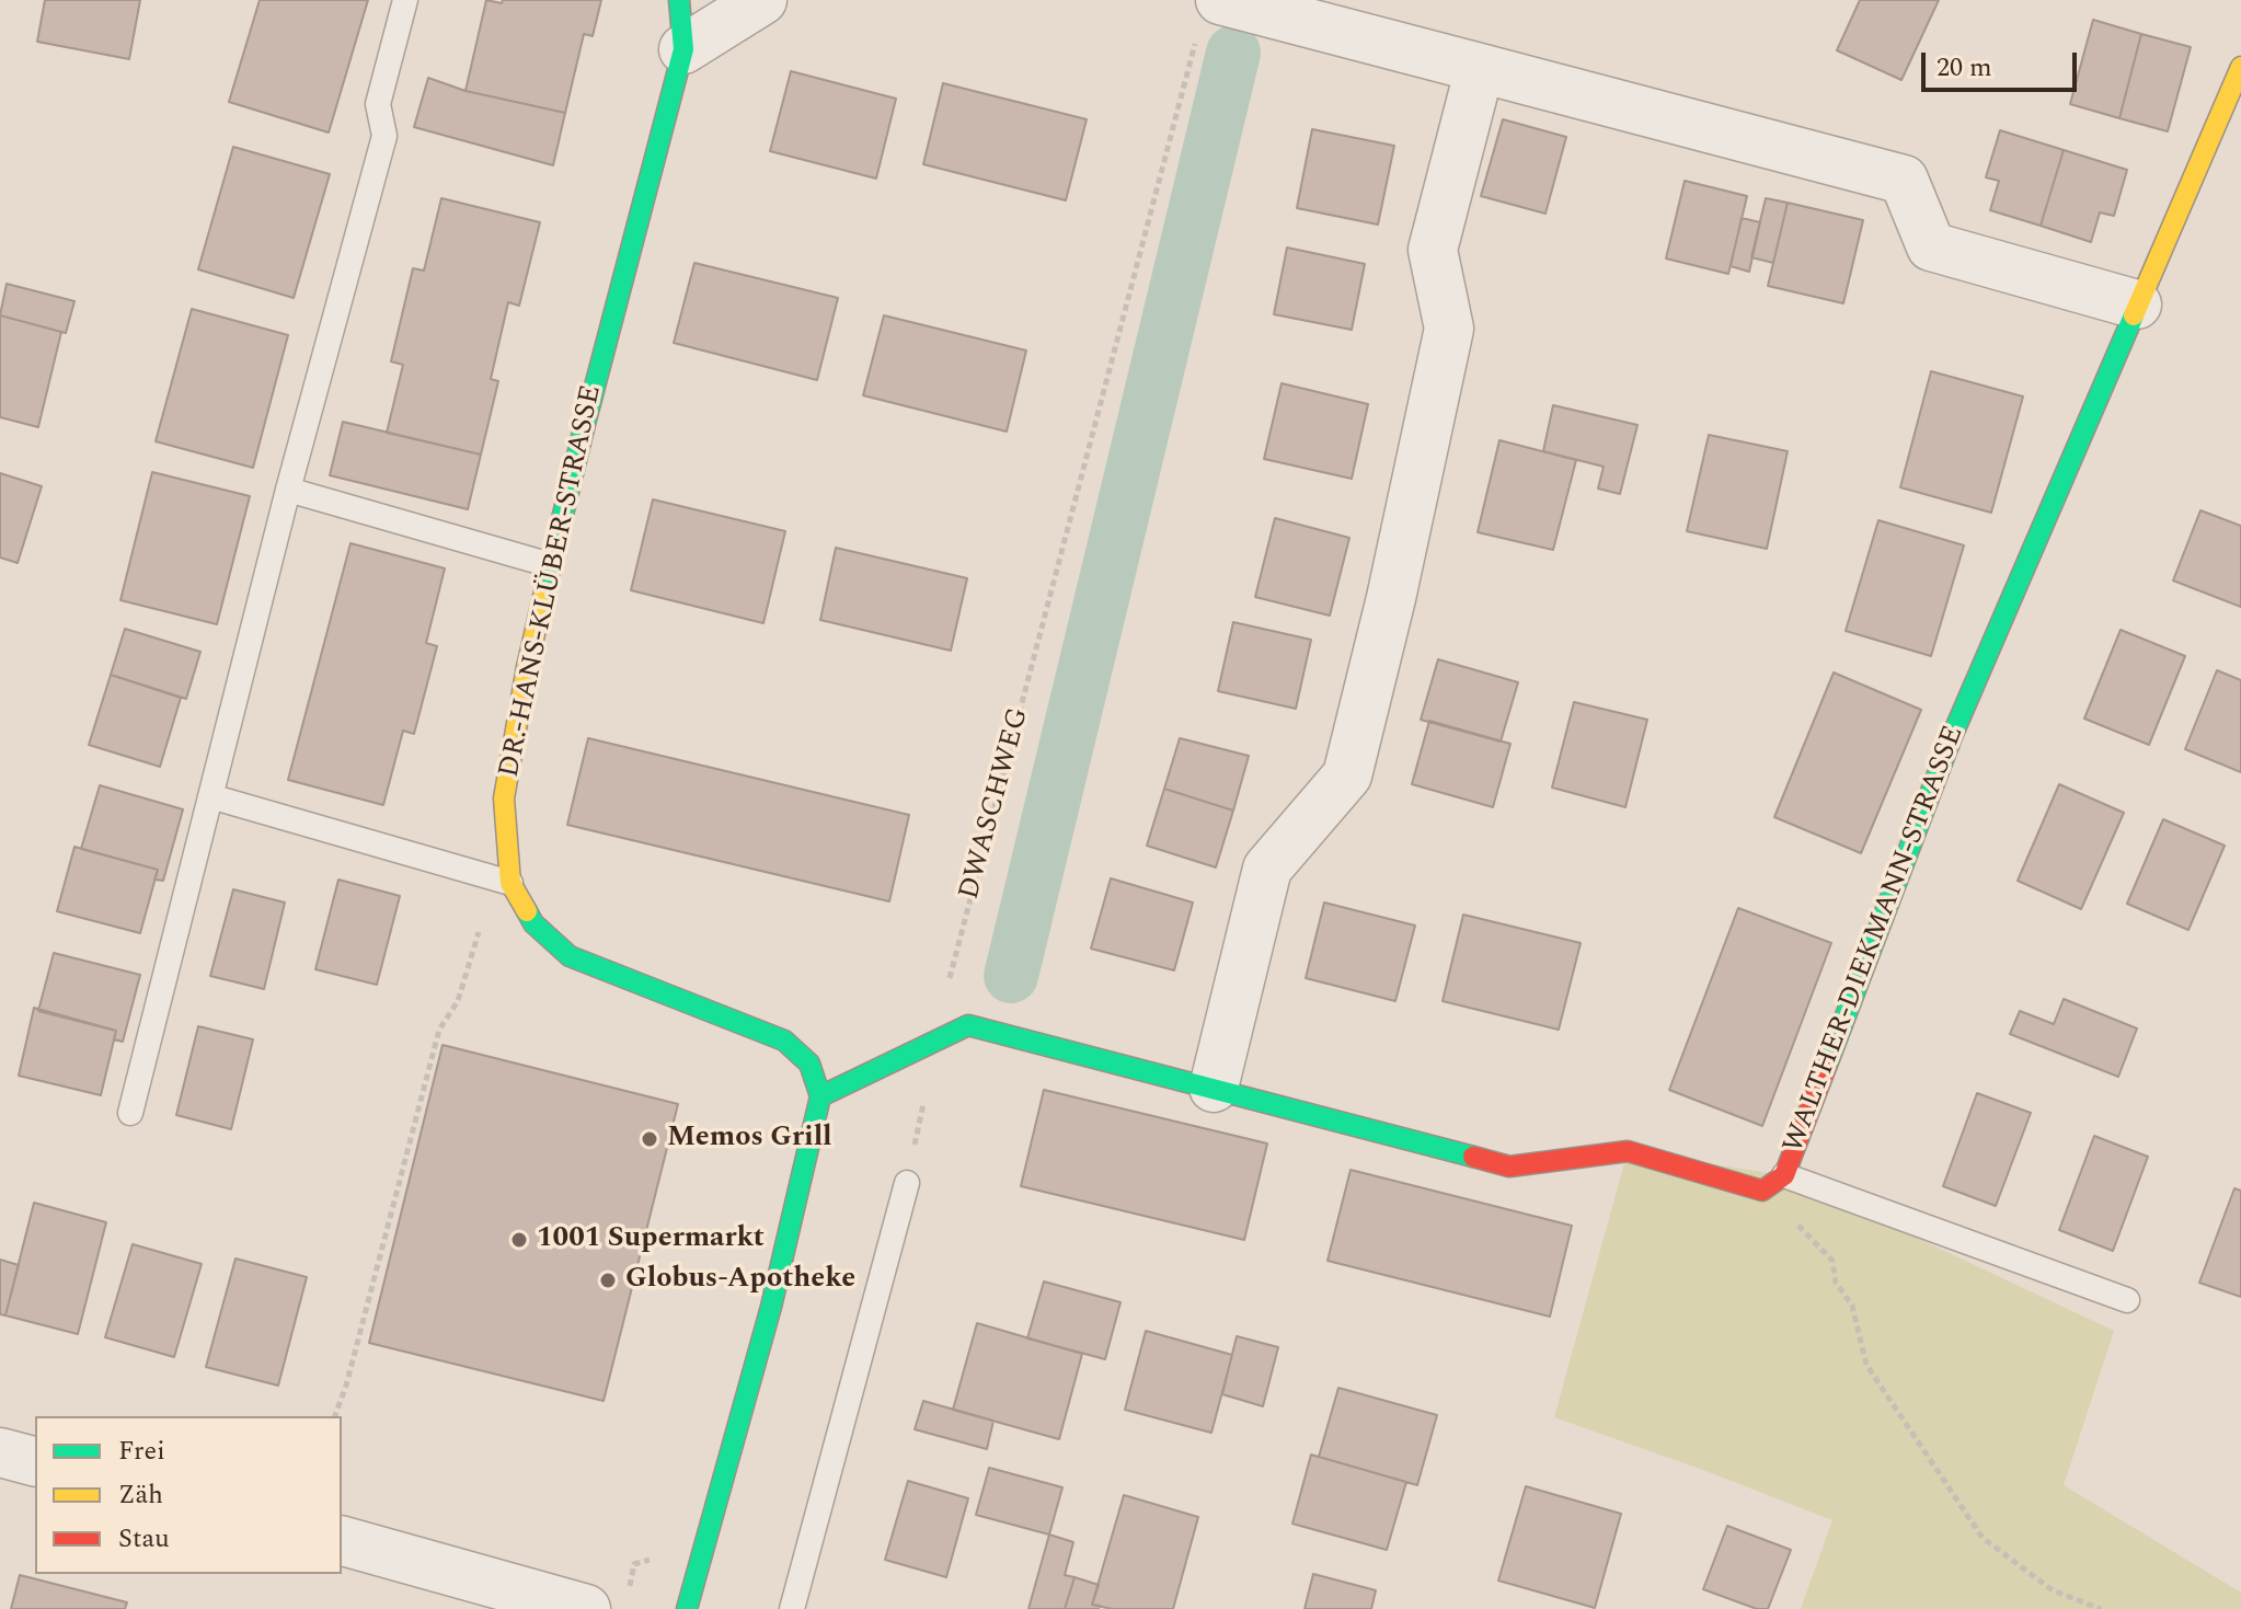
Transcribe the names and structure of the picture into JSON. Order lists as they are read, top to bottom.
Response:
{
  "streets": {
    "street": ["DR.-HANS-KLÜBER-STRASSE", "WALTHER-DIEKMANN-STRASSE"],
    "path": ["DWASCHWEG"]
  },
  "crossings": [
    ["DR.-HANS-KLÜBER-STRASSE", "WALTHER-DIEKMANN-STRASSE"],
    ["DWASCHWEG", "WALTHER-DIEKMANN-STRASSE"]
  ],
  "places": ["Memos Grill", "1001 Supermarkt", "Globus-Apotheke"],
  "legend": ["Frei", "Zäh", "Stau"],
  "scale_bar": "20 m"
}
